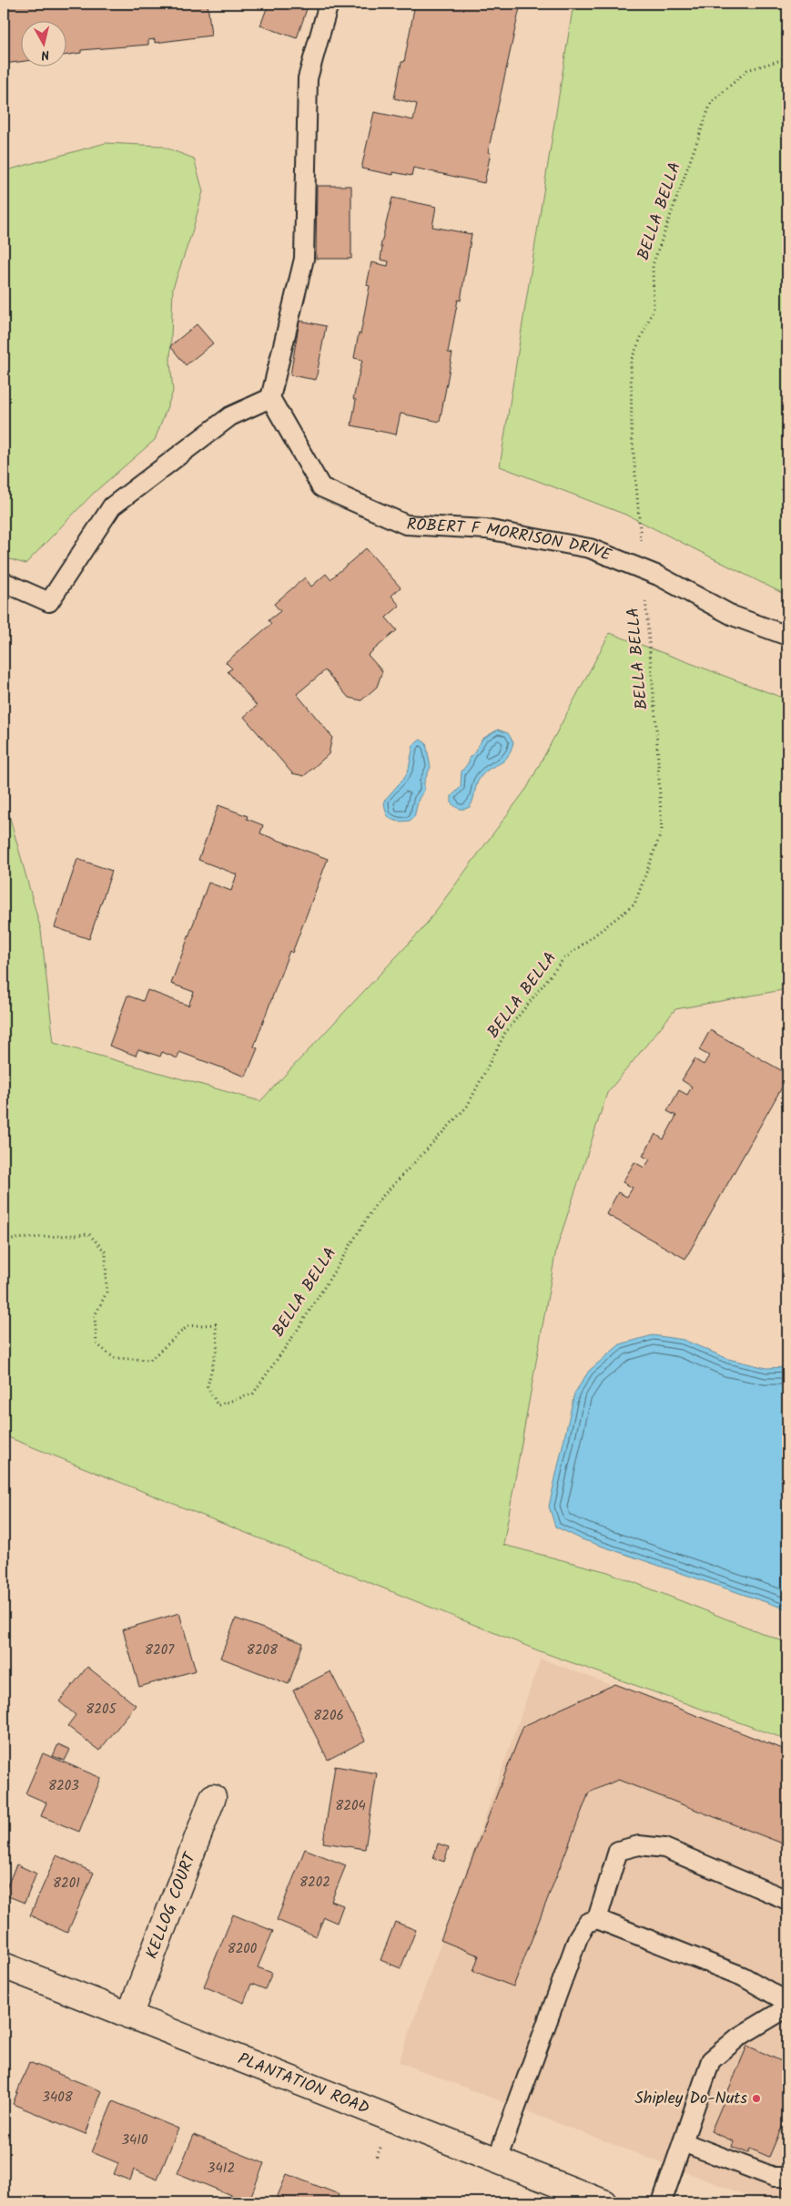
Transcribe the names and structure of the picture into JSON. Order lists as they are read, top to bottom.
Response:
{
  "streets": {
    "street": ["KELLOG COURT", "PLANTATION ROAD"],
    "lane": ["ROBERT F MORRISON DRIVE"],
    "path": ["BELLA BELLA"]
  },
  "crossings": [
    ["BELLA BELLA", "ROBERT F MORRISON DRIVE"],
    ["KELLOG COURT", "PLANTATION ROAD"]
  ],
  "places": ["Shipley Do-Nuts"],
  "house_numbers": [
    "8207",
    "8208",
    "8205",
    "8206",
    "8203",
    "8204",
    "8202",
    "8201",
    "8200",
    "3408",
    "3410",
    "3412"
  ],
  "north": "bottom"
}
